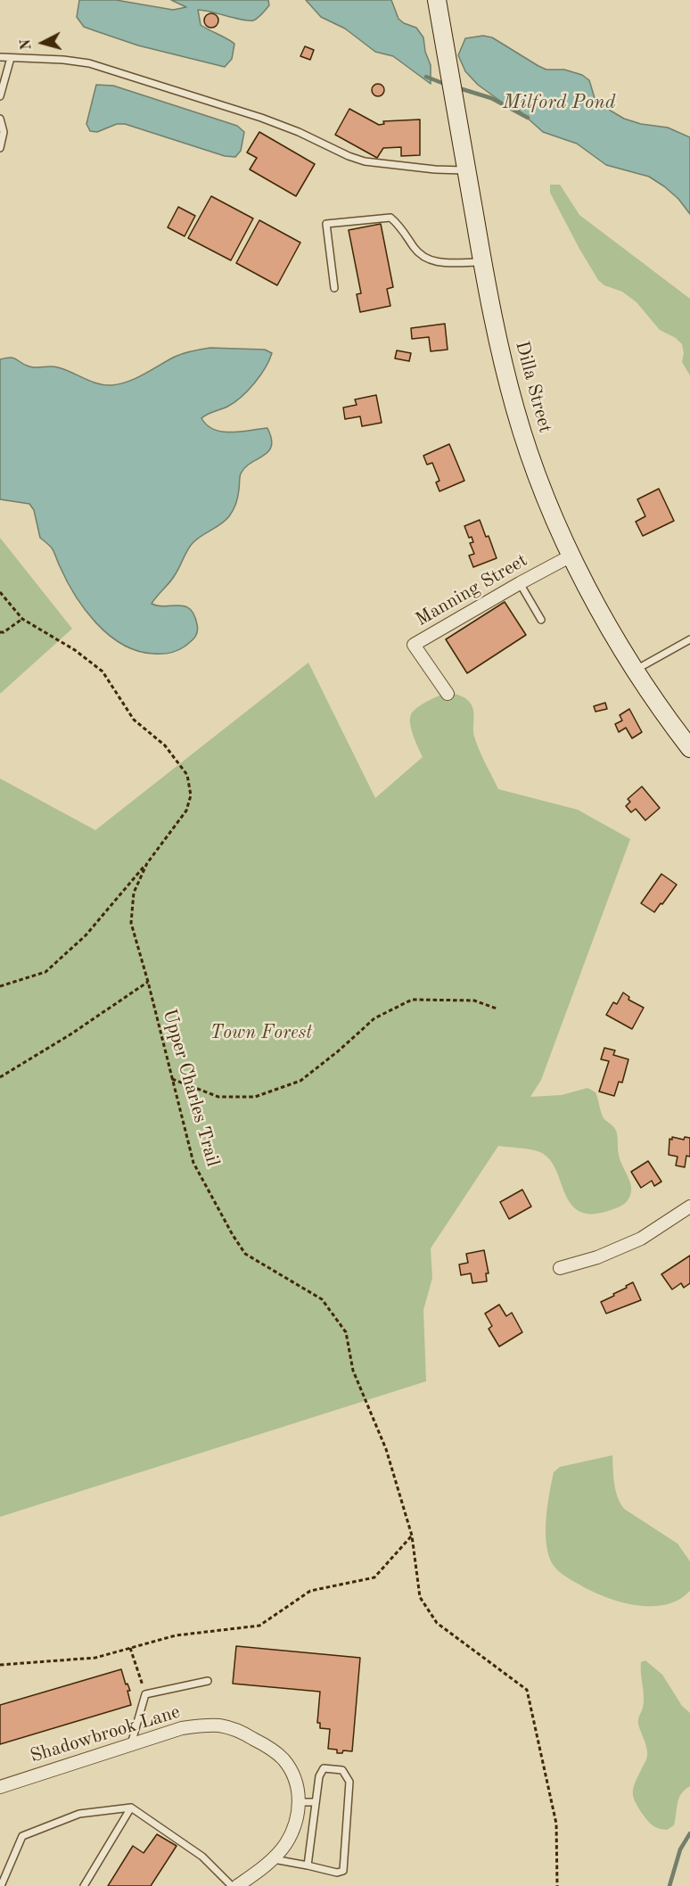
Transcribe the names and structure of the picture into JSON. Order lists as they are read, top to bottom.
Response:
{
  "streets": {
    "main road": ["Dilla Street"],
    "street": ["Manning Street", "Shadowbrook Lane"],
    "path": ["Upper Charles Trail"]
  },
  "crossings": [
    ["Dilla Street", "Manning Street"]
  ],
  "water": ["Milford Pond"],
  "parks": ["Town Forest"],
  "north": "left"
}
